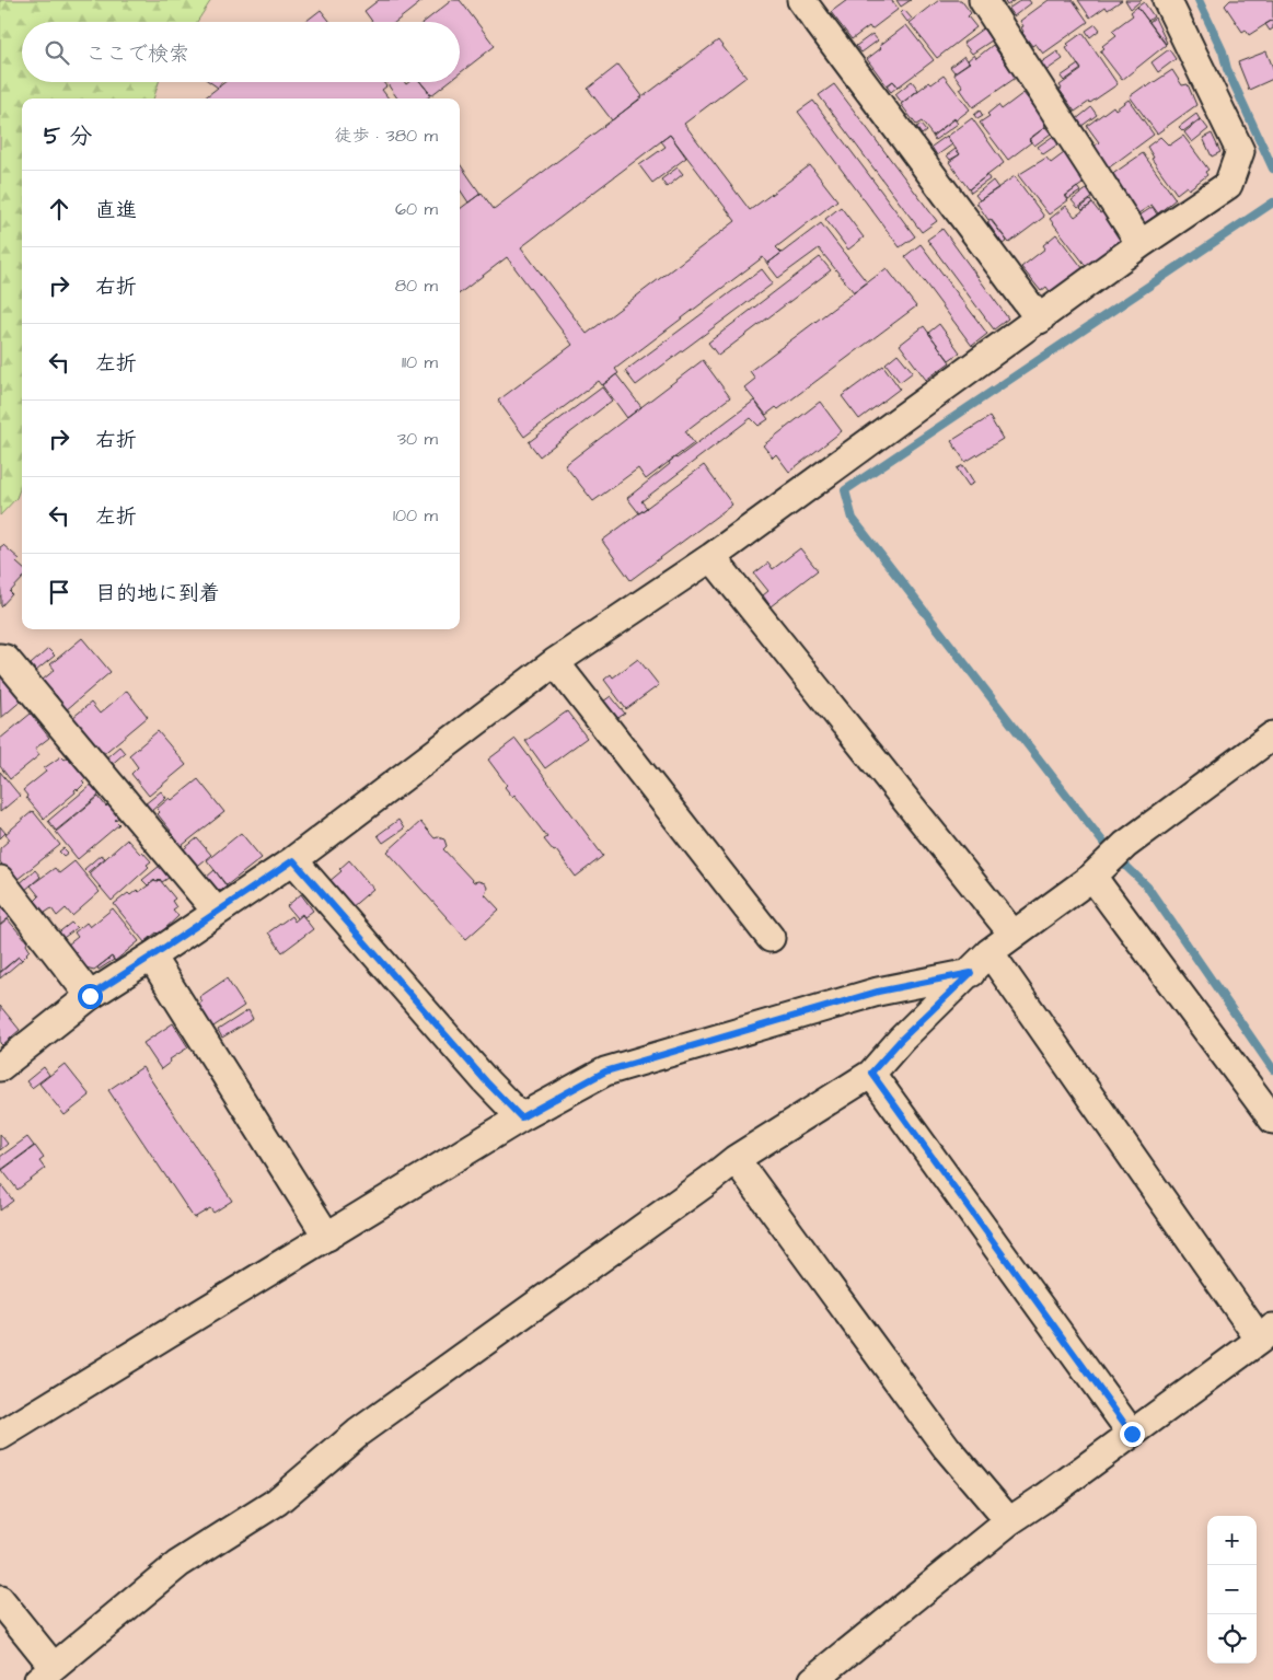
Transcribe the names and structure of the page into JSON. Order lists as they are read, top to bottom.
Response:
{
  "page": {
    "search": "ここで検索",
    "heading": ["5 分", "徒歩 · 380 m"],
    "list": [
      ["直進", "60 m"],
      ["右折", "80 m"],
      ["左折", "110 m"],
      ["右折", "30 m"],
      ["左折", "100 m"],
      "目的地に到着"
    ],
    "map_buttons": ["+", "−"]
  }
}
